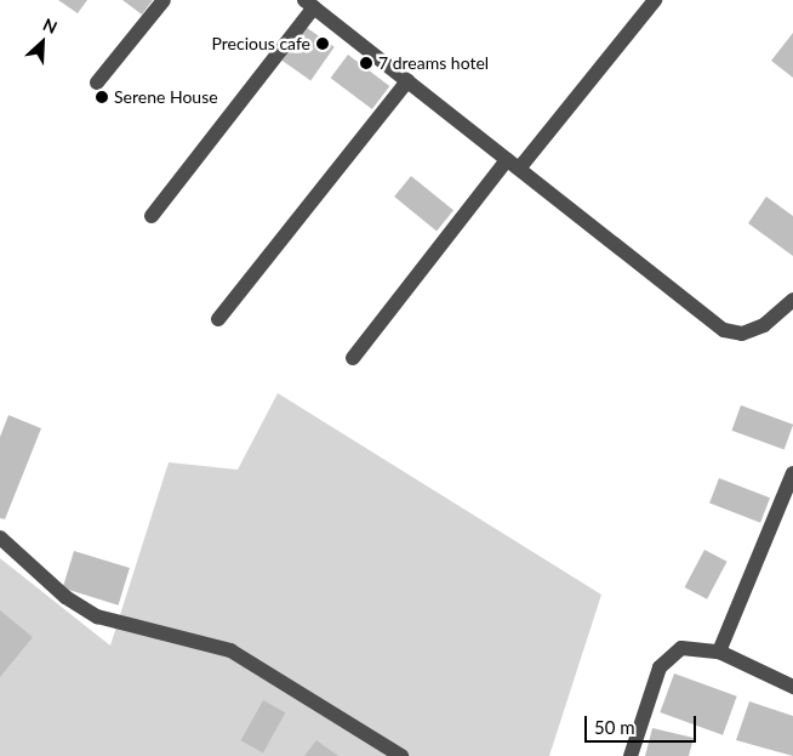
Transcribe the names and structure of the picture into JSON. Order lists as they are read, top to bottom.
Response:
{
  "places": ["Precious cafe", "7 dreams hotel", "Serene House"],
  "scale_bar": "50 m",
  "north": "top right"
}
